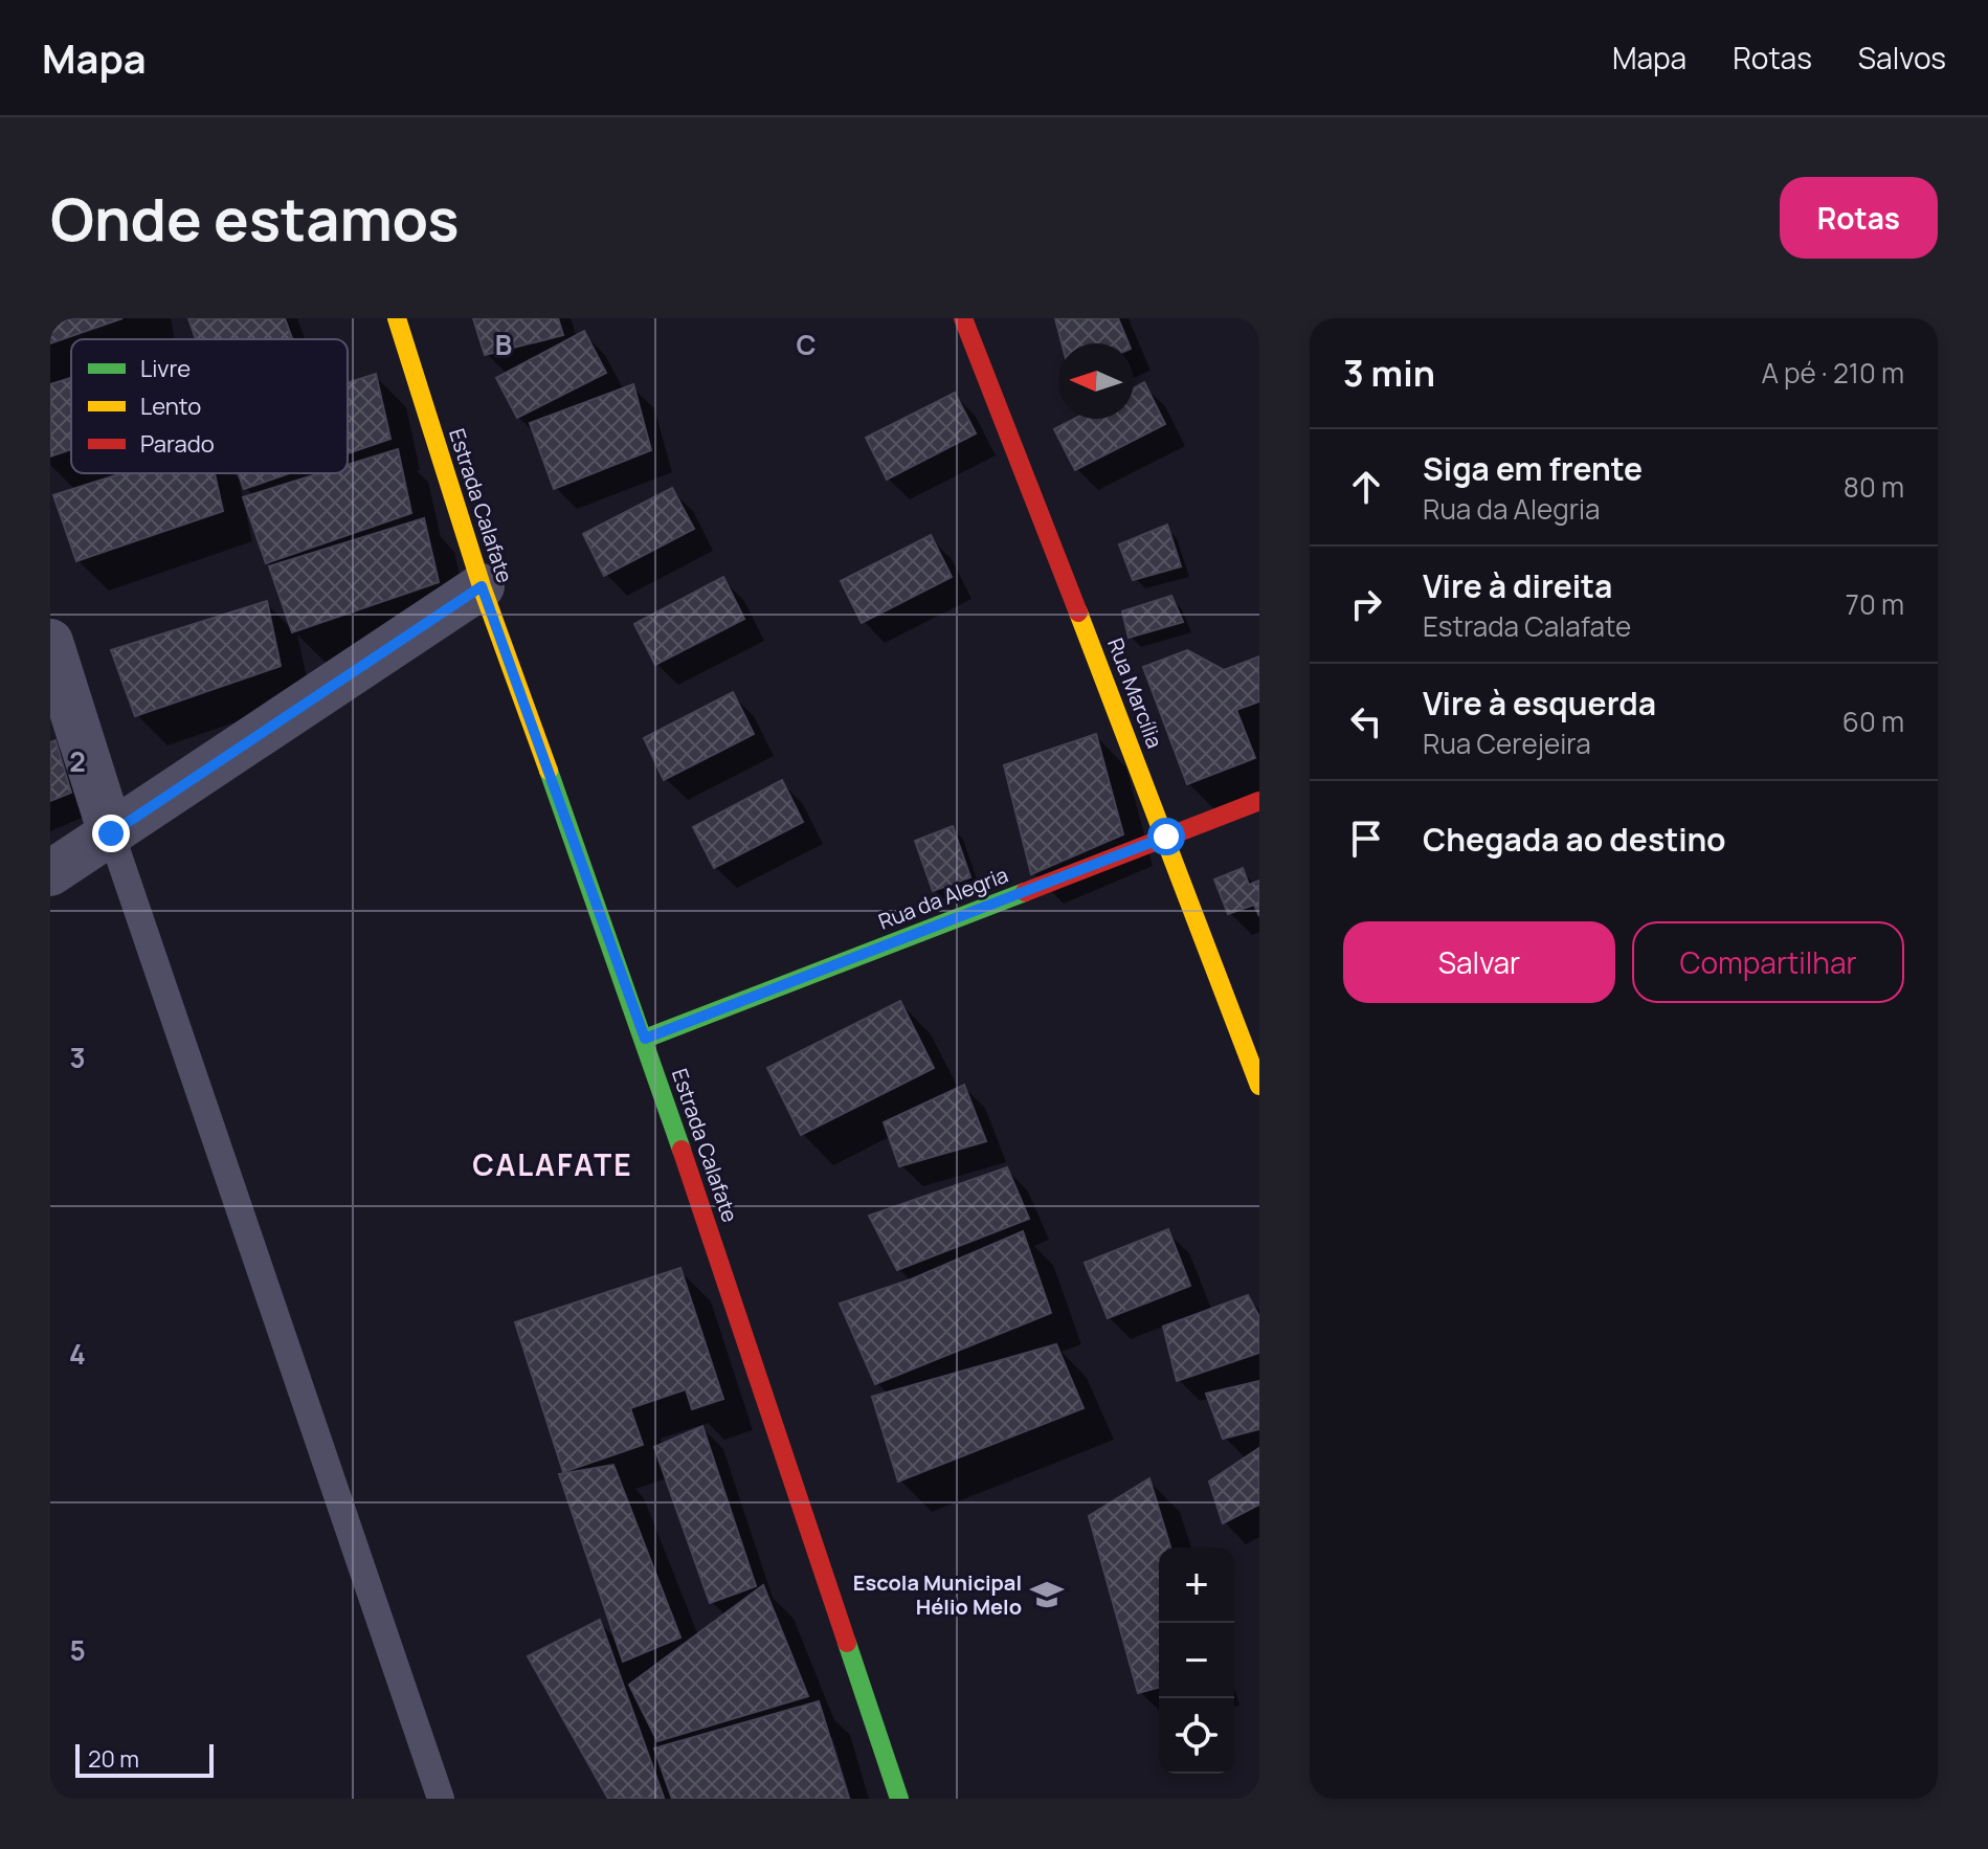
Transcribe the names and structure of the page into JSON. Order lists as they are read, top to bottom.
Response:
{
  "streets": {
    "street": ["Estrada Calafate", "Rua Marcília", "Rua da Alegria"]
  },
  "crossings": [
    ["Estrada Calafate", "Rua da Alegria"],
    ["Rua Marcília", "Rua da Alegria"]
  ],
  "districts": ["CALAFATE"],
  "places": {
    "school or university": ["Escola Municipal Hélio Melo"]
  },
  "legend": ["Livre", "Lento", "Parado"],
  "scale_bar": "20 m",
  "north": "left",
  "page": {
    "header": "Mapa",
    "nav": ["Mapa", "Rotas", "Salvos"],
    "buttons": [
      "Rotas",
      ["Salvar", "Compartilhar"]
    ],
    "title": "Onde estamos",
    "heading": ["3 min", "A pé · 210 m"],
    "list": [
      ["Siga em frente", "Rua da Alegria", "80 m"],
      ["Vire à direita", "Estrada Calafate", "70 m"],
      ["Vire à esquerda", "Rua Cerejeira", "60 m"],
      "Chegada ao destino"
    ],
    "map_buttons": ["+", "−"],
    "scale": "20 m"
  },
  "grid": {
    "columns": ["B", "C"],
    "rows": [
      "2",
      "3",
      "4",
      "5"
    ]
  }
}
